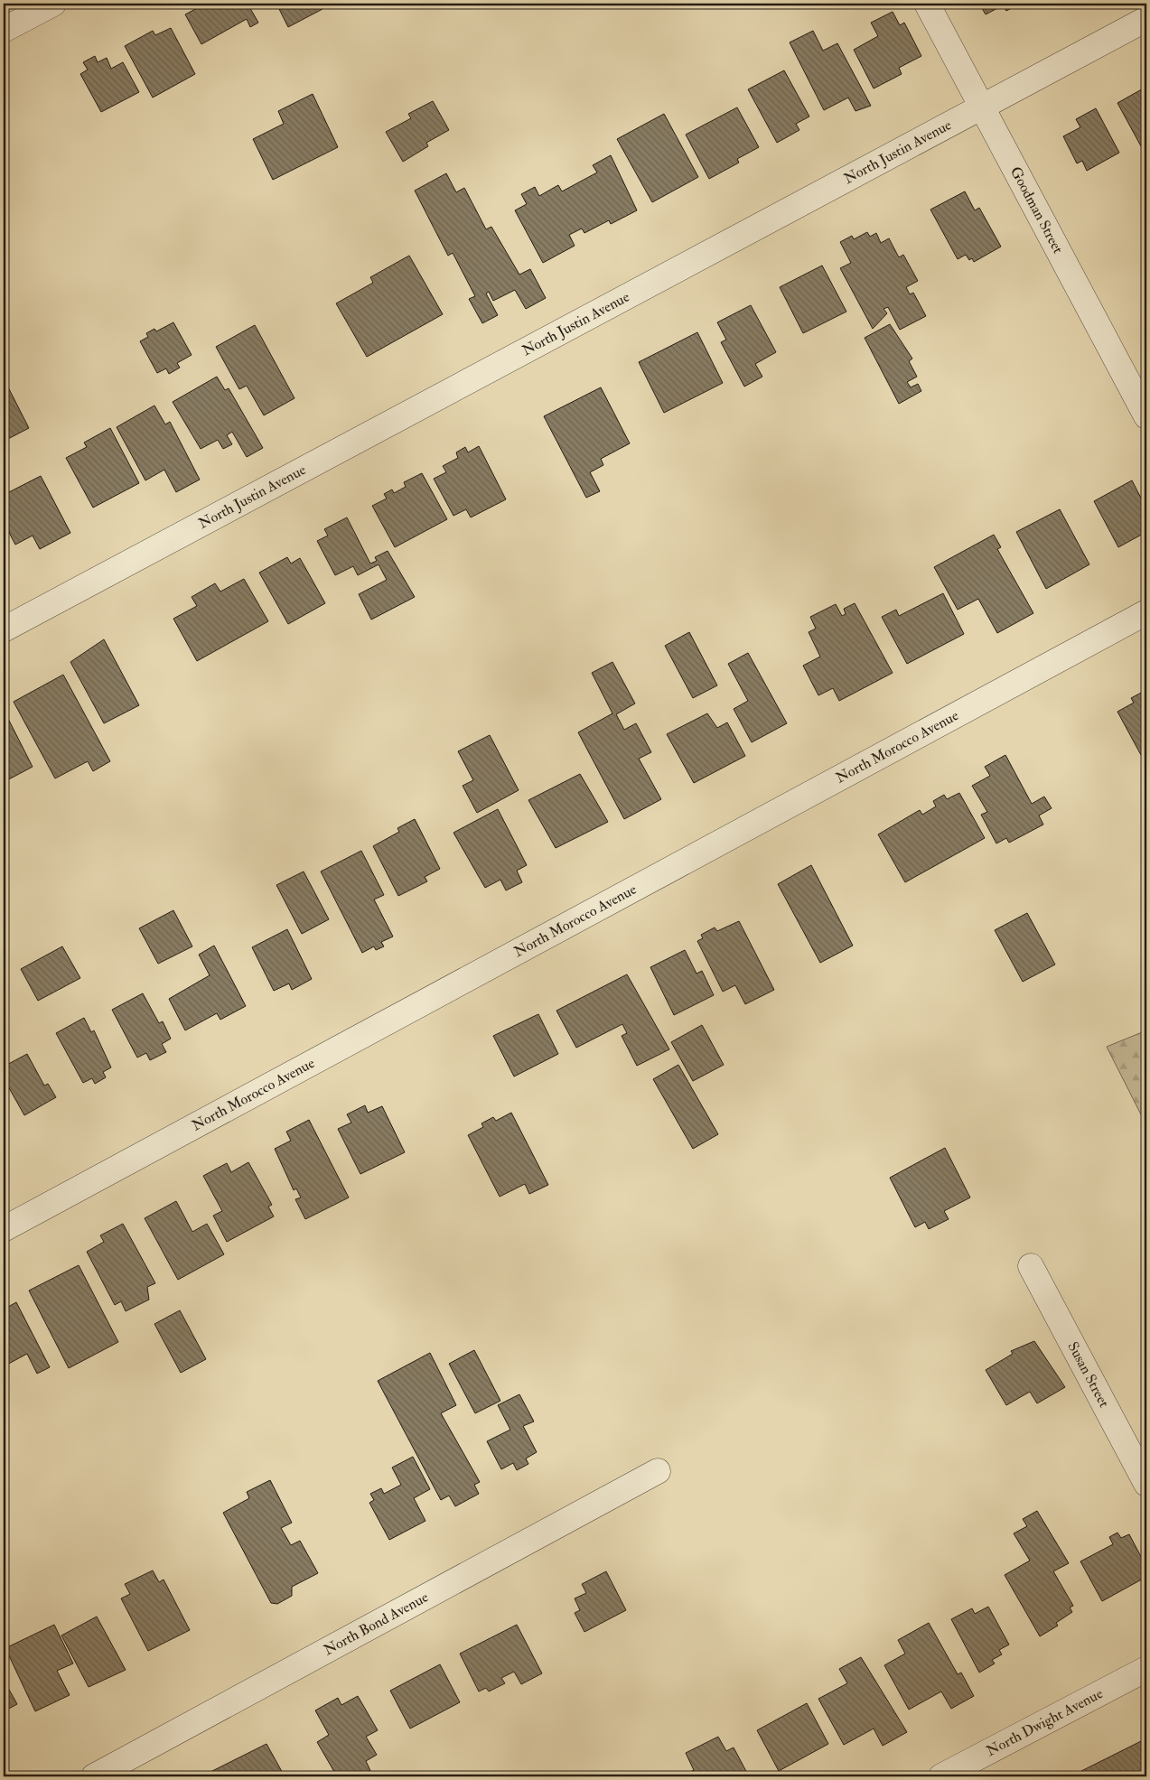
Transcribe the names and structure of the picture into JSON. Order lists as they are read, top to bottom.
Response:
{
  "streets": {
    "street": [
      "North Justin Avenue",
      "Goodman Street",
      "North Morocco Avenue",
      "Susan Street",
      "North Bond Avenue",
      "North Dwight Avenue"
    ]
  },
  "crossings": [
    ["North Justin Avenue", "Goodman Street"]
  ]
}
